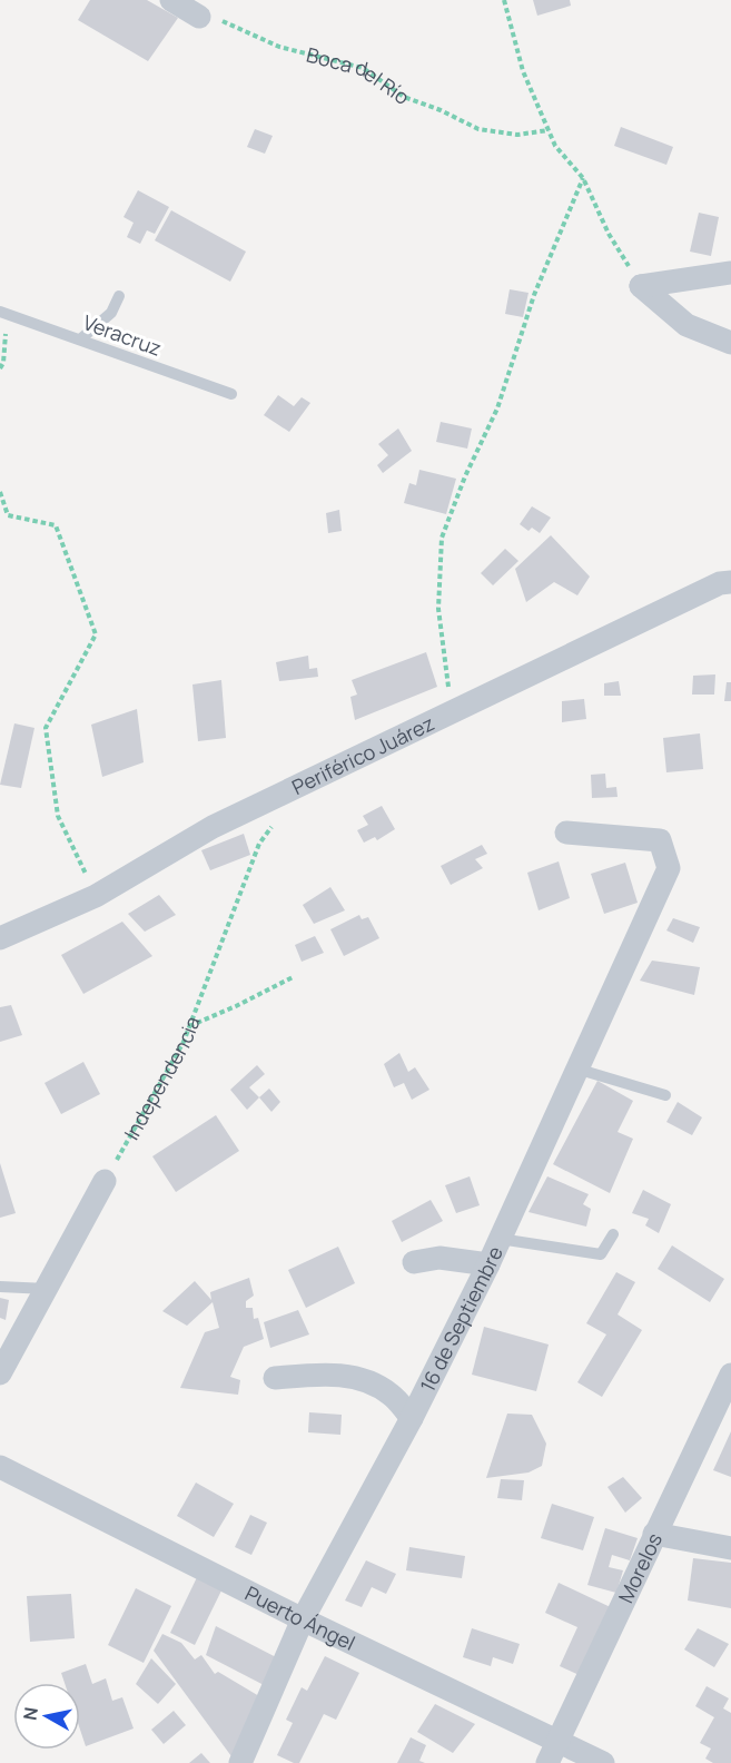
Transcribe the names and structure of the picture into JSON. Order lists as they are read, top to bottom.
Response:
{
  "streets": {
    "street": [
      "Periférico Juárez",
      "16 de Septiembre",
      "Morelos",
      "Puerto Ángel"
    ],
    "lane": ["Veracruz"],
    "path": ["Boca del Río", "Independencia"]
  },
  "crossings": [
    ["16 de Septiembre", "Puerto Ángel"],
    ["Morelos", "Puerto Ángel"]
  ],
  "north": "left"
}
